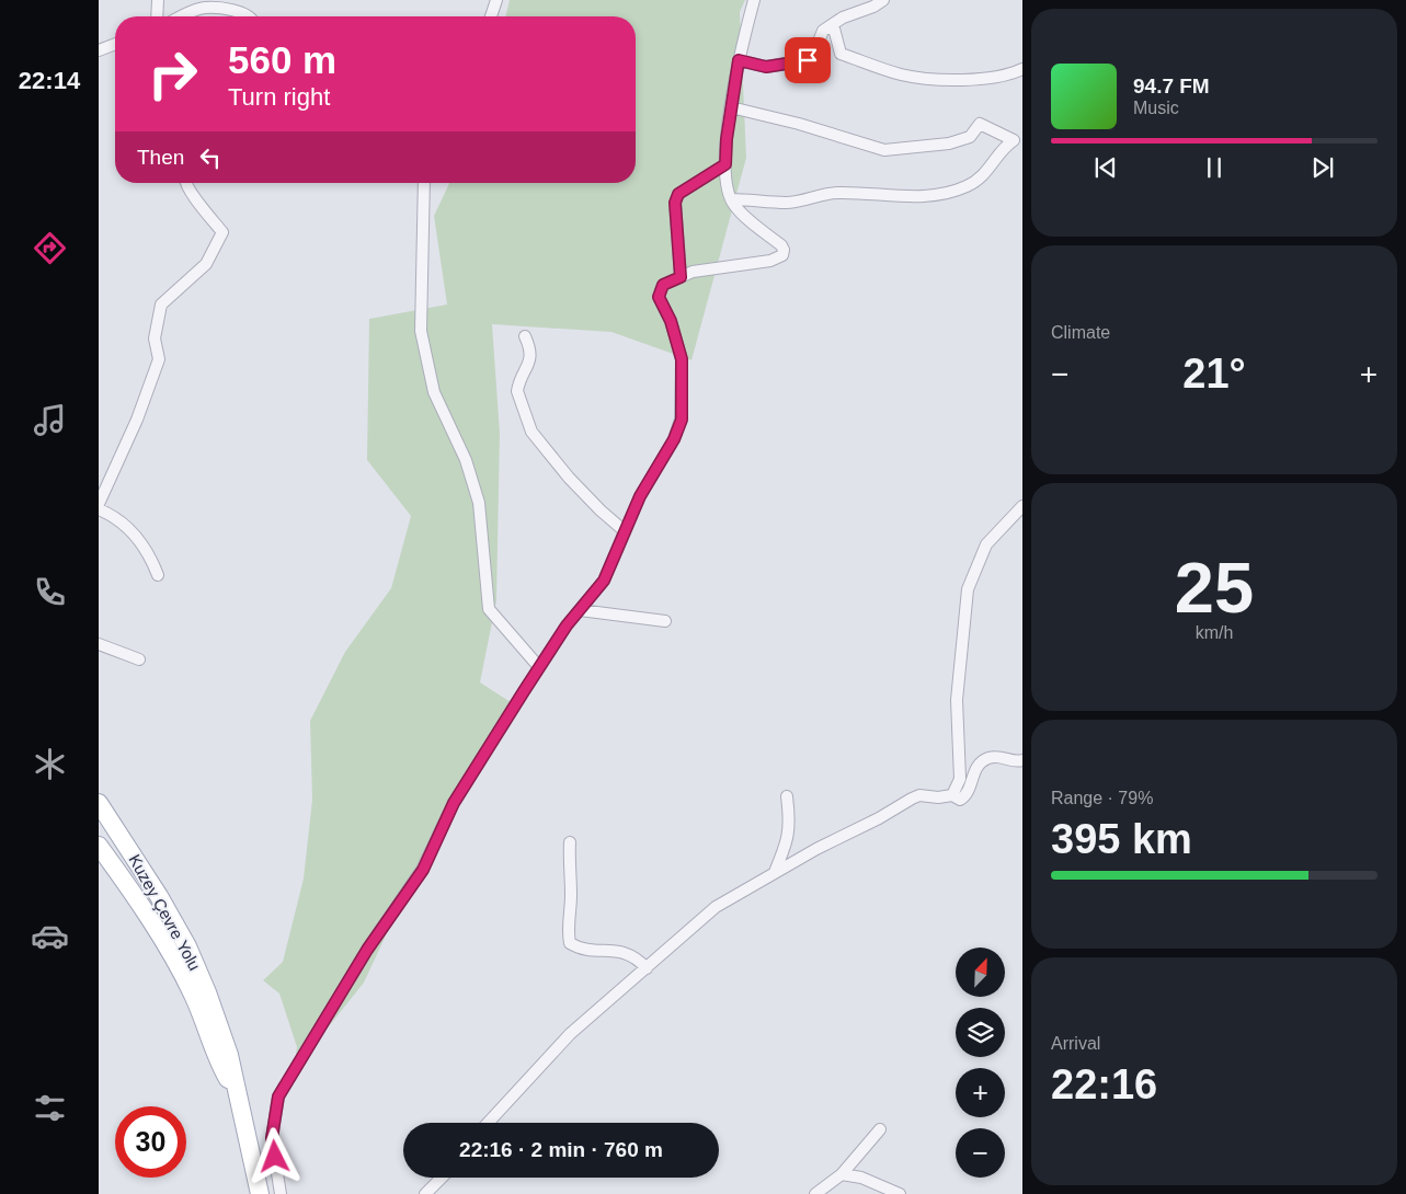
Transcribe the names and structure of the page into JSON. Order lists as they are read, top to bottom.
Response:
{
  "streets": {
    "main road": ["Kuzey Çevre Yolu"]
  },
  "north": "top right",
  "page": {
    "tabs": "22:14",
    "turn": ["560 m", "Turn right"],
    "song": ["94.7 FM", "Music"],
    "then": "Then",
    "tile": [
      "Climate",
      ["25", "km/h"],
      ["Range · 79%", "395 km"],
      ["Arrival", "22:16"]
    ],
    "heat": ["−", "21°", "+"],
    "map_buttons": ["+", "−"],
    "limit": "30",
    "trip": "22:16 · 2 min · 760 m"
  }
}
